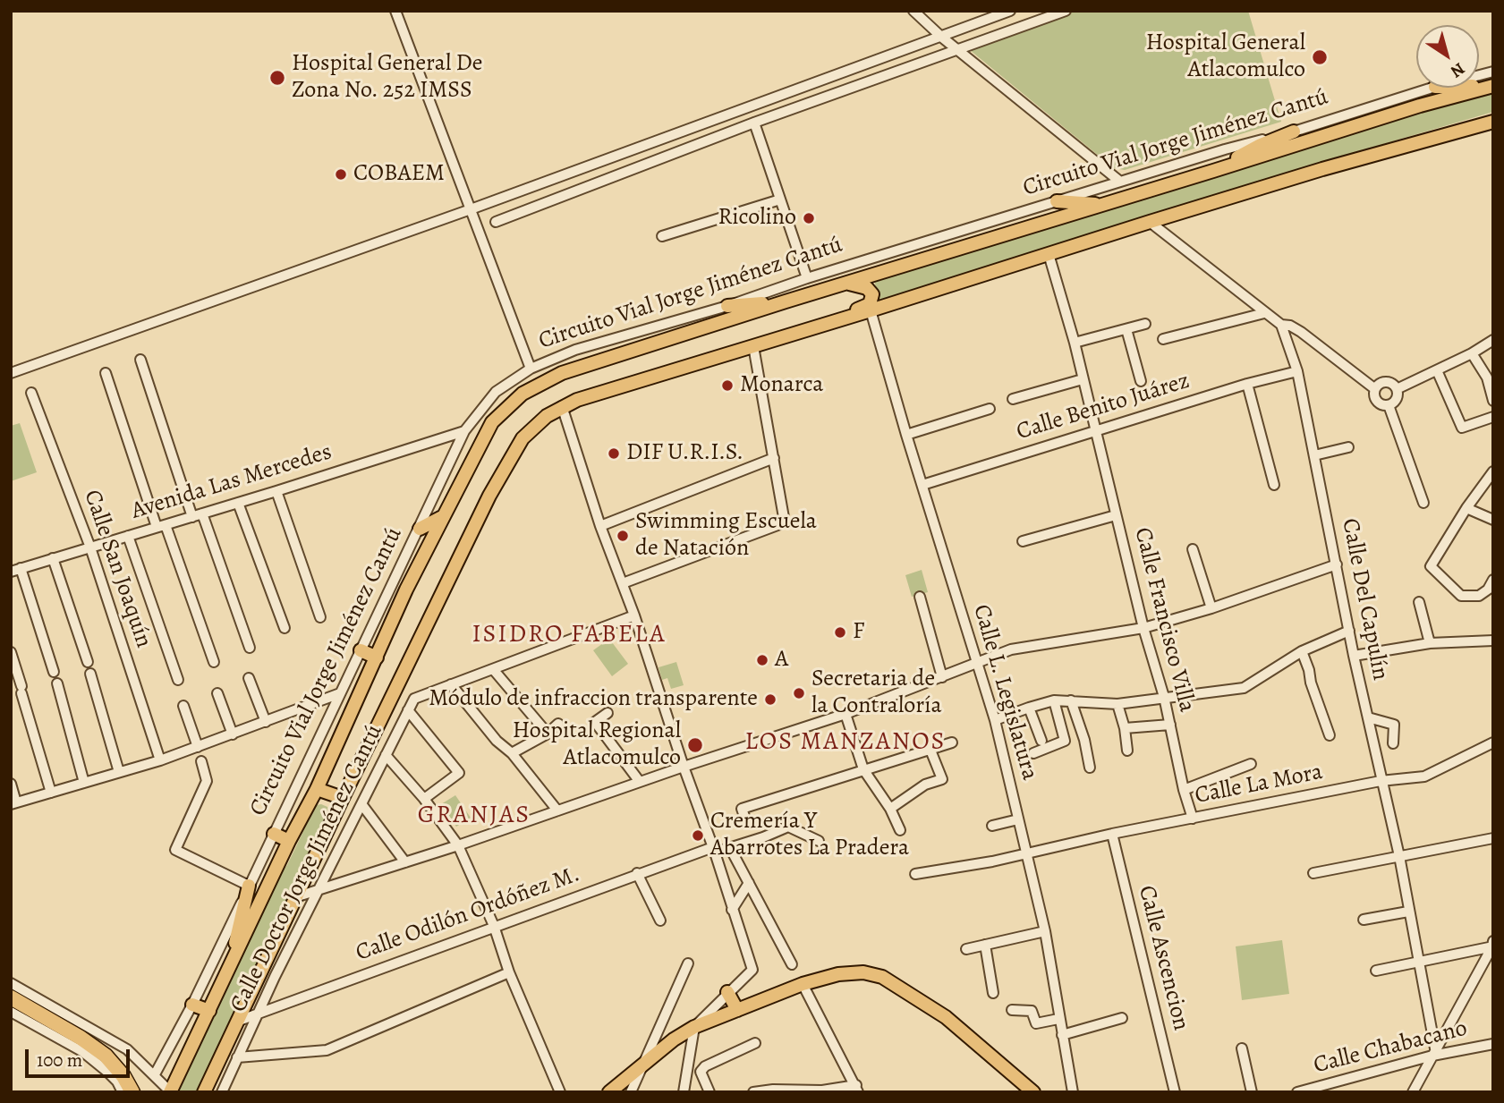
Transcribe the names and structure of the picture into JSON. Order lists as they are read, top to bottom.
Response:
{
  "streets": {
    "main road": ["Circuito Vial Jorge Jiménez Cantú"],
    "street": [
      "Calle Benito Juárez",
      "Avenida Las Mercedes",
      "Calle San Joaquín",
      "Calle Del Capulín",
      "Calle Francisco Villa",
      "Calle L. Legislatura",
      "Calle La Mora",
      "Calle Doctor Jorge Jiménez Cantú",
      "Calle Odilón Ordóñez M.",
      "Calle Ascencion",
      "Calle Chabacano"
    ]
  },
  "crossings": [
    ["Circuito Vial Jorge Jiménez Cantú", "Avenida Las Mercedes"],
    ["Calle Benito Juárez", "Calle Del Capulín"],
    ["Calle Benito Juárez", "Calle Francisco Villa"],
    ["Calle Benito Juárez", "Calle L. Legislatura"],
    ["Avenida Las Mercedes", "Calle San Joaquín"],
    ["Calle Del Capulín", "Calle La Mora"],
    ["Calle Del Capulín", "Calle Chabacano"],
    ["Calle Francisco Villa", "Calle La Mora"],
    ["Calle L. Legislatura", "Calle La Mora"],
    ["Calle La Mora", "Calle Ascencion"],
    ["Calle Doctor Jorge Jiménez Cantú", "Calle Odilón Ordóñez M."]
  ],
  "districts": ["ISIDRO FABELA", "LOS MANZANOS", "GRANJAS"],
  "places": [
    "Hospital General Atlacomulco",
    "Hospital General De Zona No. 252 IMSS",
    "COBAEM",
    "Ricolino",
    "Monarca",
    "DIF U.R.I.S.",
    "Swimming Escuela de Natación",
    "F",
    "A",
    "Secretaria de la Contraloría",
    "Módulo de infraccion transparente",
    "Hospital Regional Atlacomulco",
    "Cremería Y Abarrotes La Pradera"
  ],
  "scale_bar": "100 m",
  "north": "bottom right"
}
